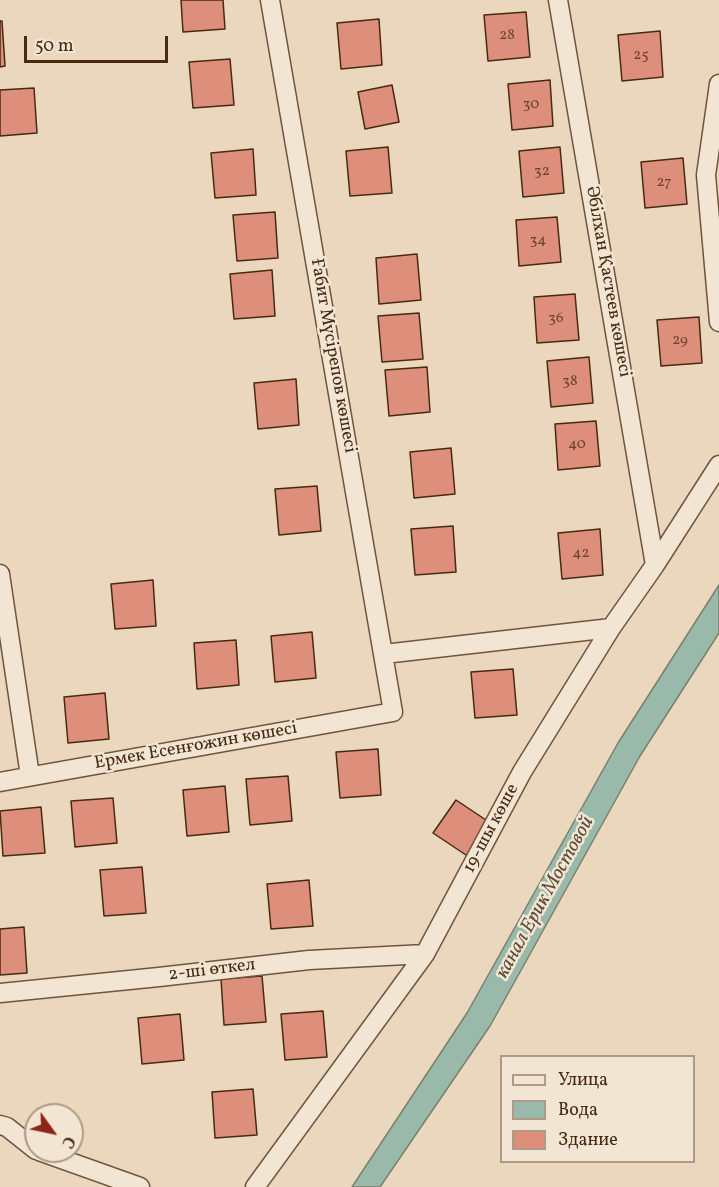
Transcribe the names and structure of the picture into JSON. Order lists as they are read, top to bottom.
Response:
{
  "streets": {
    "street": [
      "Әбілхан Қастеев көшесi",
      "Ғабит Мүсірепов көшесi",
      "Ермек Есенғожин көшесі",
      "19-шы көше",
      "2-шi өткел"
    ]
  },
  "crossings": [
    ["Әбілхан Қастеев көшесi", "19-шы көше"],
    ["Ғабит Мүсірепов көшесi", "Ермек Есенғожин көшесі"],
    ["19-шы көше", "2-шi өткел"]
  ],
  "water": ["канал Ерик Мостовой"],
  "house_numbers": [
    "28",
    "25",
    "30",
    "32",
    "27",
    "34",
    "36",
    "29",
    "38",
    "40",
    "42"
  ],
  "legend": ["Улица", "Вода", "Здание"],
  "scale_bar": "50 m",
  "north": "bottom right"
}
